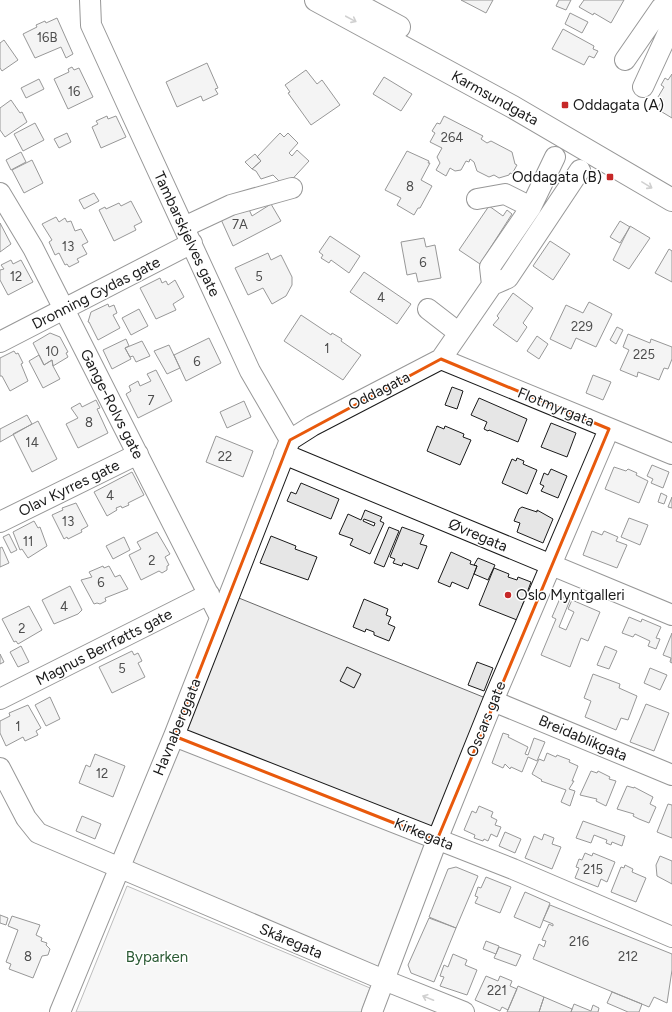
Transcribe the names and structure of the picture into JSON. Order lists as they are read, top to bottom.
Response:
{
  "streets": {
    "main road": ["Karmsundgata"],
    "street": [
      "Tambarskjelves gate",
      "Dronning Gydas gate",
      "Oddagata",
      "Gange-Rolvs gate",
      "Flotmyrgata",
      "Olav Kyrres gate",
      "Øvregata",
      "Magnus Berrføtts gate",
      "Oscars gate",
      "Havnaberggata",
      "Breidablikgata",
      "Kirkegata",
      "Skåregata"
    ]
  },
  "crossings": [
    ["Tambarskjelves gate", "Dronning Gydas gate"],
    ["Tambarskjelves gate", "Oddagata"],
    ["Tambarskjelves gate", "Øvregata"],
    ["Tambarskjelves gate", "Havnaberggata"],
    ["Dronning Gydas gate", "Gange-Rolvs gate"],
    ["Oddagata", "Flotmyrgata"],
    ["Oddagata", "Øvregata"],
    ["Oddagata", "Havnaberggata"],
    ["Gange-Rolvs gate", "Olav Kyrres gate"],
    ["Gange-Rolvs gate", "Magnus Berrføtts gate"],
    ["Gange-Rolvs gate", "Havnaberggata"],
    ["Flotmyrgata", "Oscars gate"],
    ["Øvregata", "Oscars gate"],
    ["Øvregata", "Havnaberggata"],
    ["Oscars gate", "Breidablikgata"],
    ["Oscars gate", "Kirkegata"],
    ["Oscars gate", "Skåregata"],
    ["Havnaberggata", "Kirkegata"],
    ["Havnaberggata", "Skåregata"]
  ],
  "parks": ["Byparken"],
  "places": {
    "transit": ["Oddagata (A)", "Oddagata (B)"],
    "other": ["Oslo Myntgalleri"]
  },
  "house_numbers": [
    "16B",
    "16",
    "264",
    "8",
    "7A",
    "13",
    "6",
    "12",
    "5",
    "4",
    "229",
    "1",
    "10",
    "225",
    "6",
    "7",
    "8",
    "14",
    "22",
    "4",
    "13",
    "11",
    "2",
    "6",
    "4",
    "2",
    "5",
    "1",
    "12",
    "215",
    "216",
    "8",
    "212",
    "221"
  ]
}
